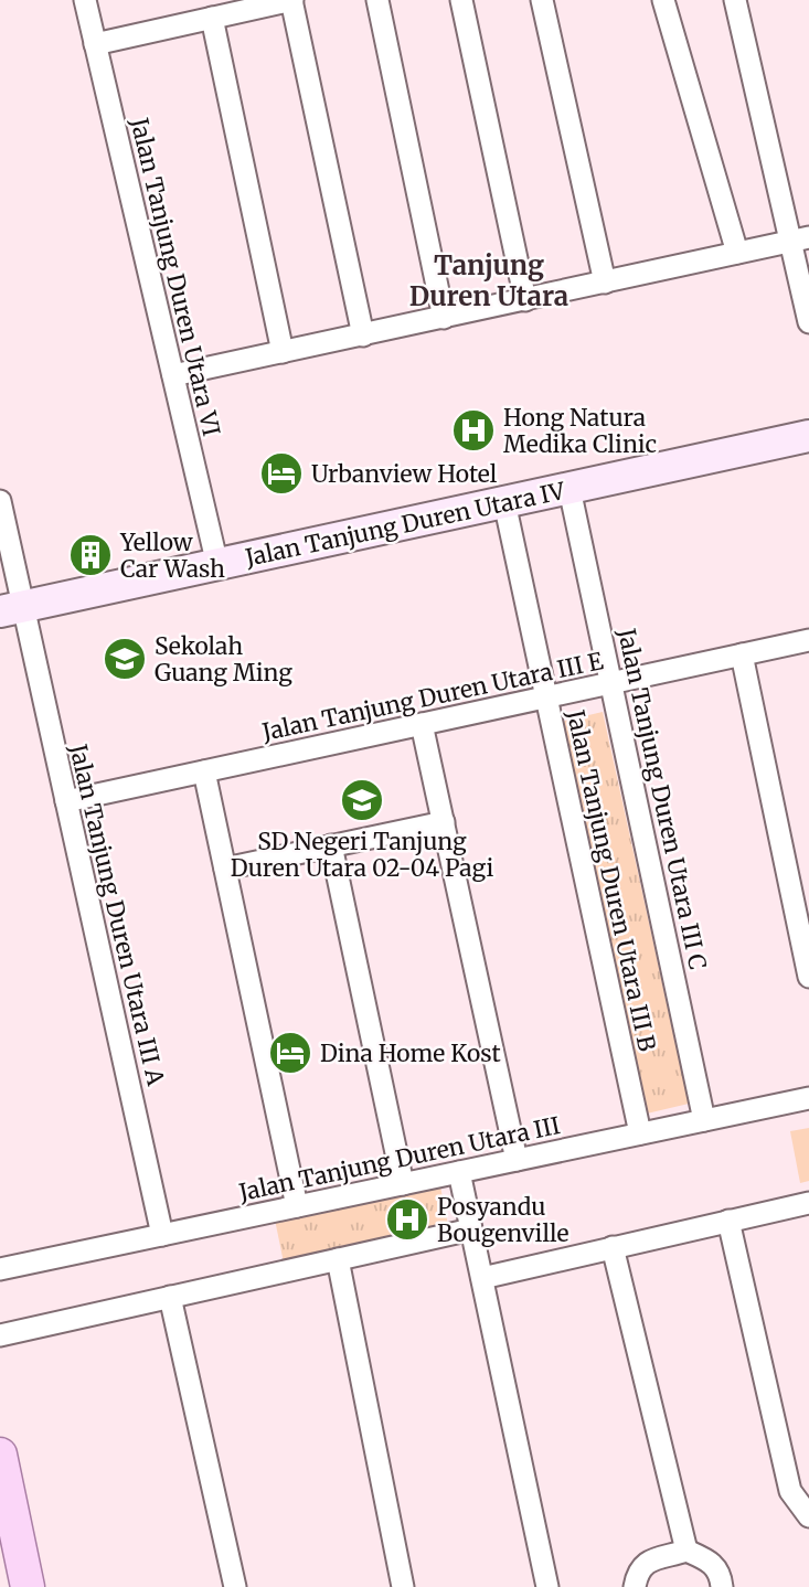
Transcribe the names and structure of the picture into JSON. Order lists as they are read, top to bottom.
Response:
{
  "streets": {
    "street": [
      "Jalan Tanjung Duren Utara VI",
      "Jalan Tanjung Duren Utara IV",
      "Jalan Tanjung Duren Utara III E",
      "Jalan Tanjung Duren Utara III C",
      "Jalan Tanjung Duren Utara III B",
      "Jalan Tanjung Duren Utara III A",
      "Jalan Tanjung Duren Utara III"
    ]
  },
  "crossings": [
    ["Jalan Tanjung Duren Utara VI", "Jalan Tanjung Duren Utara IV"],
    ["Jalan Tanjung Duren Utara IV", "Jalan Tanjung Duren Utara III C"],
    ["Jalan Tanjung Duren Utara IV", "Jalan Tanjung Duren Utara III B"],
    ["Jalan Tanjung Duren Utara IV", "Jalan Tanjung Duren Utara III A"],
    ["Jalan Tanjung Duren Utara III E", "Jalan Tanjung Duren Utara III C"],
    ["Jalan Tanjung Duren Utara III E", "Jalan Tanjung Duren Utara III B"],
    ["Jalan Tanjung Duren Utara III E", "Jalan Tanjung Duren Utara III A"],
    ["Jalan Tanjung Duren Utara III C", "Jalan Tanjung Duren Utara III"],
    ["Jalan Tanjung Duren Utara III B", "Jalan Tanjung Duren Utara III"],
    ["Jalan Tanjung Duren Utara III A", "Jalan Tanjung Duren Utara III"]
  ],
  "districts": ["Tanjung Duren Utara"],
  "places": {
    "hospital": ["Hong Natura Medika Clinic", "Posyandu Bougenville"],
    "hotel": ["Urbanview Hotel", "Dina Home Kost"],
    "building": ["Yellow Car Wash"],
    "school or university": ["Sekolah Guang Ming", "SD Negeri Tanjung Duren Utara 02-04 Pagi"]
  }
}
